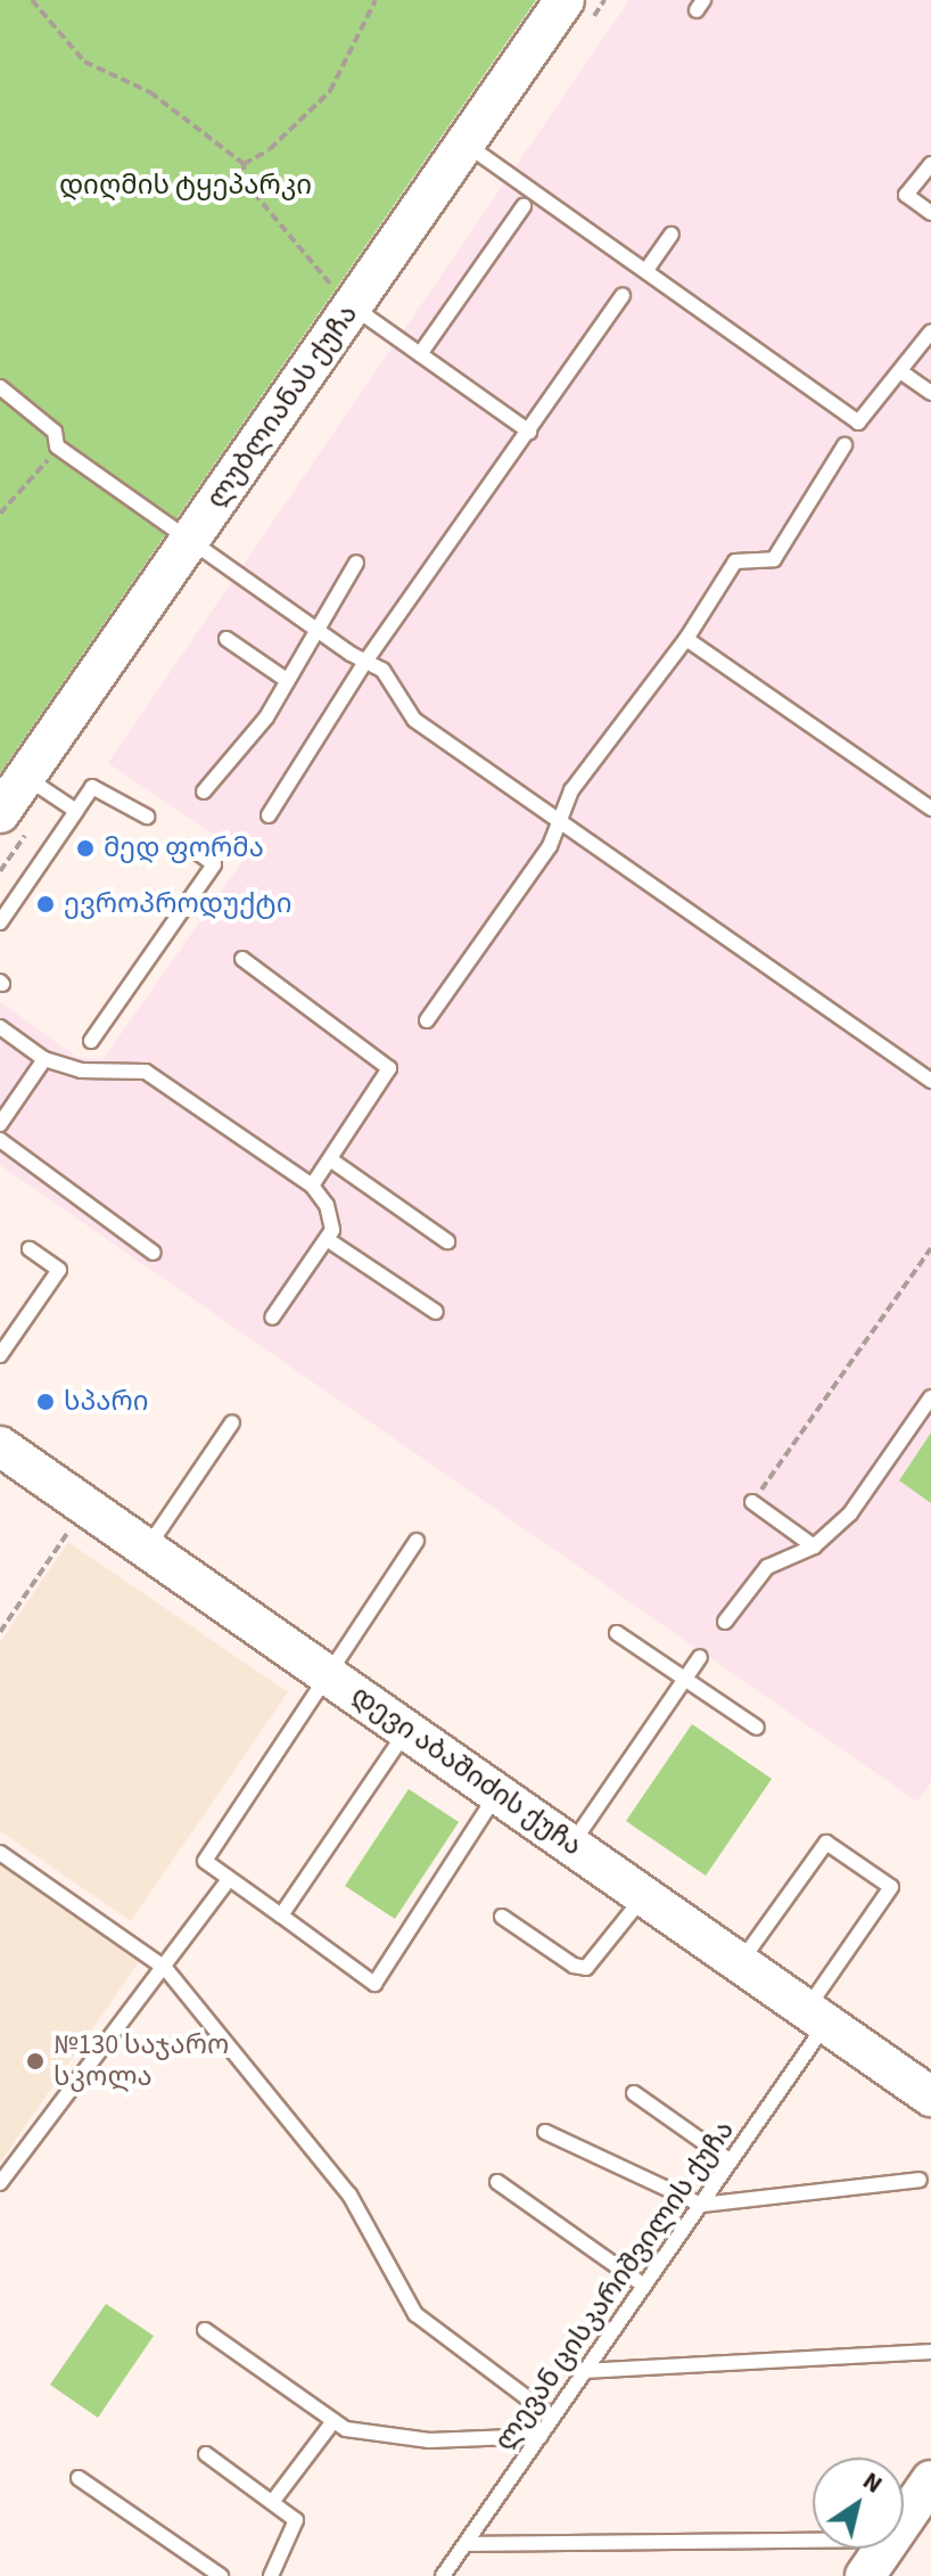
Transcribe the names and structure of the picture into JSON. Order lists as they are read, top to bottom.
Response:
{
  "streets": {
    "street": ["ლუბლიანას ქუჩა", "დევი აბაშიძის ქუჩა"],
    "lane": ["ლევან ცისკარიშვილის ქუჩა"]
  },
  "crossings": [
    ["დევი აბაშიძის ქუჩა", "ლევან ცისკარიშვილის ქუჩა"]
  ],
  "parks": ["დიღმის ტყეპარკი"],
  "places": [
    "მედ ფორმა",
    "ევროპროდუქტი",
    "სპარი",
    "№130 საჯარო სკოლა"
  ],
  "north": "top right"
}
